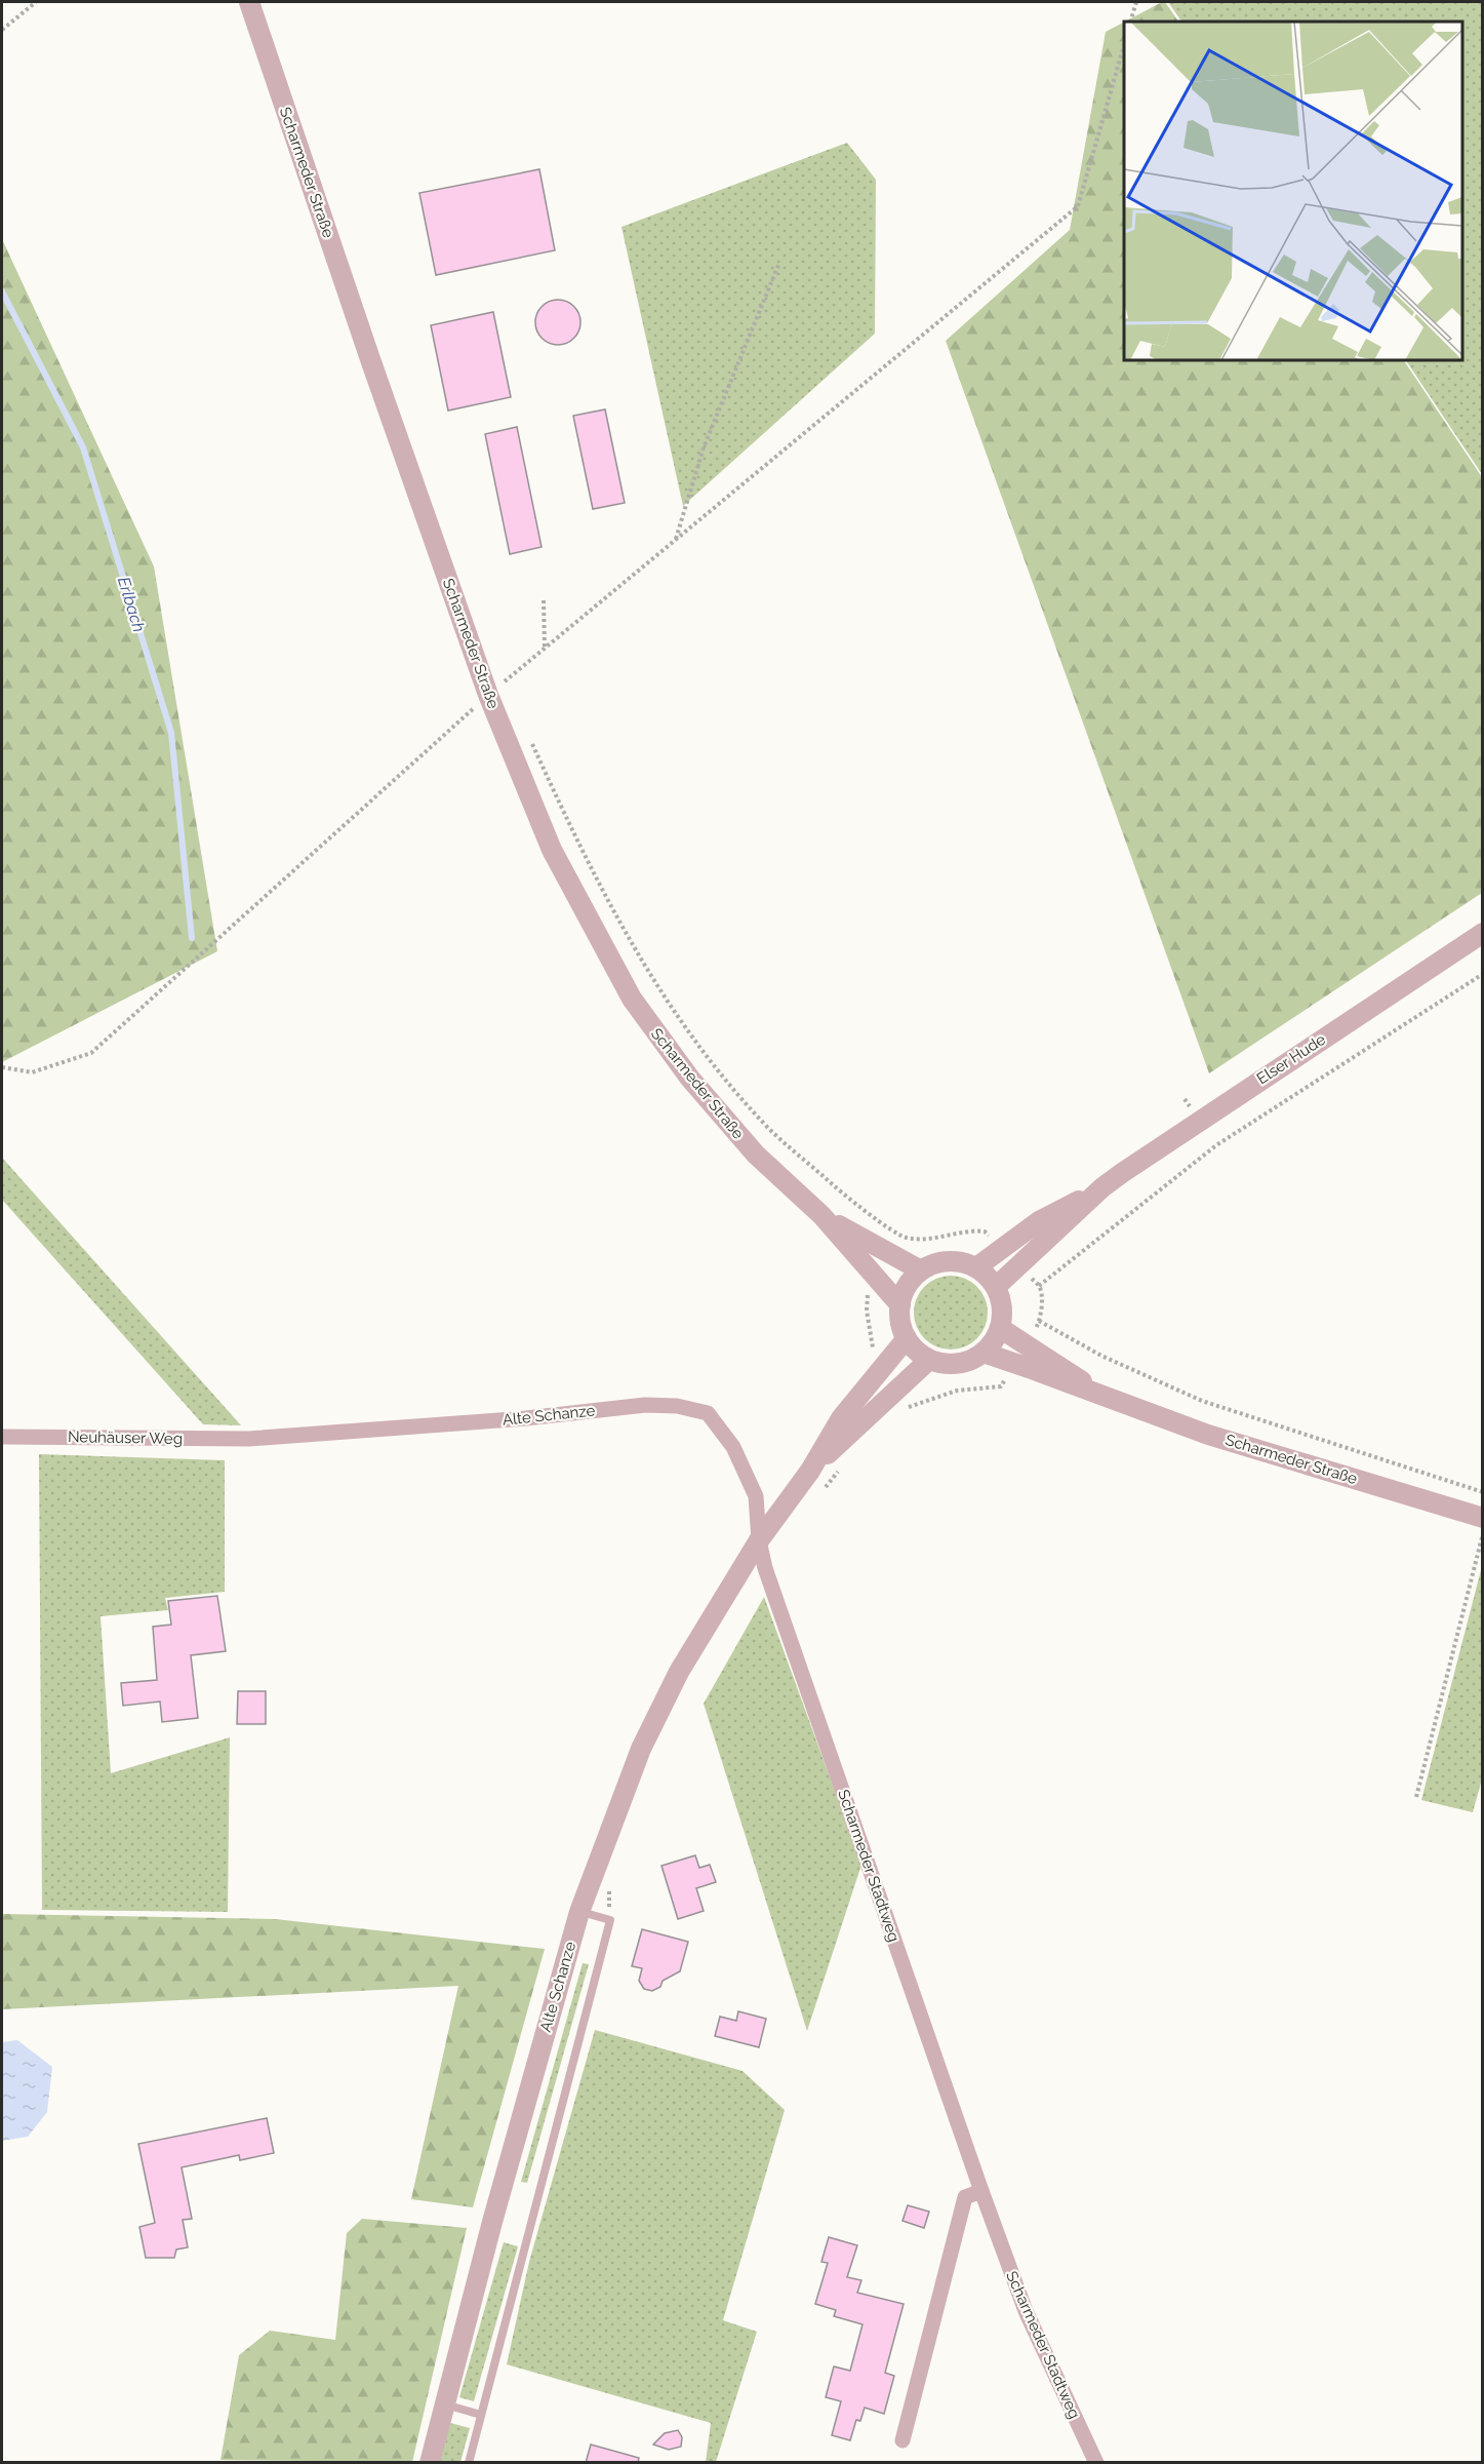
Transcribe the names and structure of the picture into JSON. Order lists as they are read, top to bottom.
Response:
{
  "streets": {
    "street": [
      "Scharmeder Straße",
      "Elser Hude",
      "Alte Schanze",
      "Neuhäuser Weg",
      "Scharmeder Stadtweg"
    ]
  },
  "crossings": [
    ["Scharmeder Straße", "Elser Hude"],
    ["Scharmeder Straße", "Alte Schanze"],
    ["Elser Hude", "Alte Schanze"],
    ["Alte Schanze", "Neuhäuser Weg"],
    ["Alte Schanze", "Scharmeder Stadtweg"]
  ],
  "water": ["Erlbach"]
}
